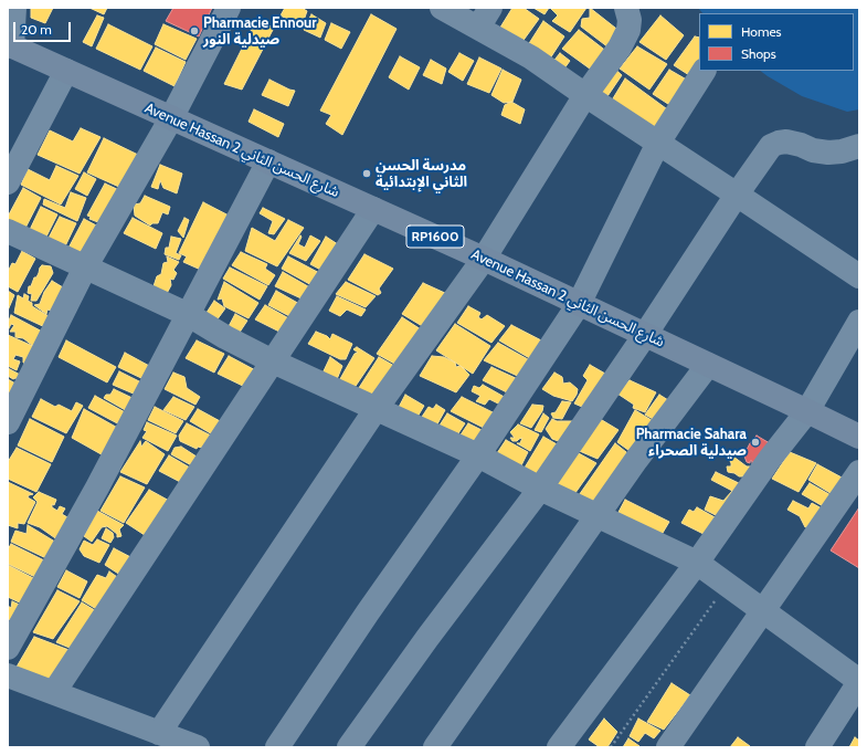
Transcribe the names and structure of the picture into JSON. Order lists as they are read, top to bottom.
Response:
{
  "streets": {
    "main road": ["Avenue Hassan 2 شارع الحسن الثاني", "RP1600"]
  },
  "places": ["Pharmacie Ennour صيدلية النور", "مدرسة الحسن الثاني الإبتدائية", "Pharmacie Sahara صيدلية الصحراء"],
  "legend": ["Homes", "Shops"],
  "scale_bar": "20 m"
}
